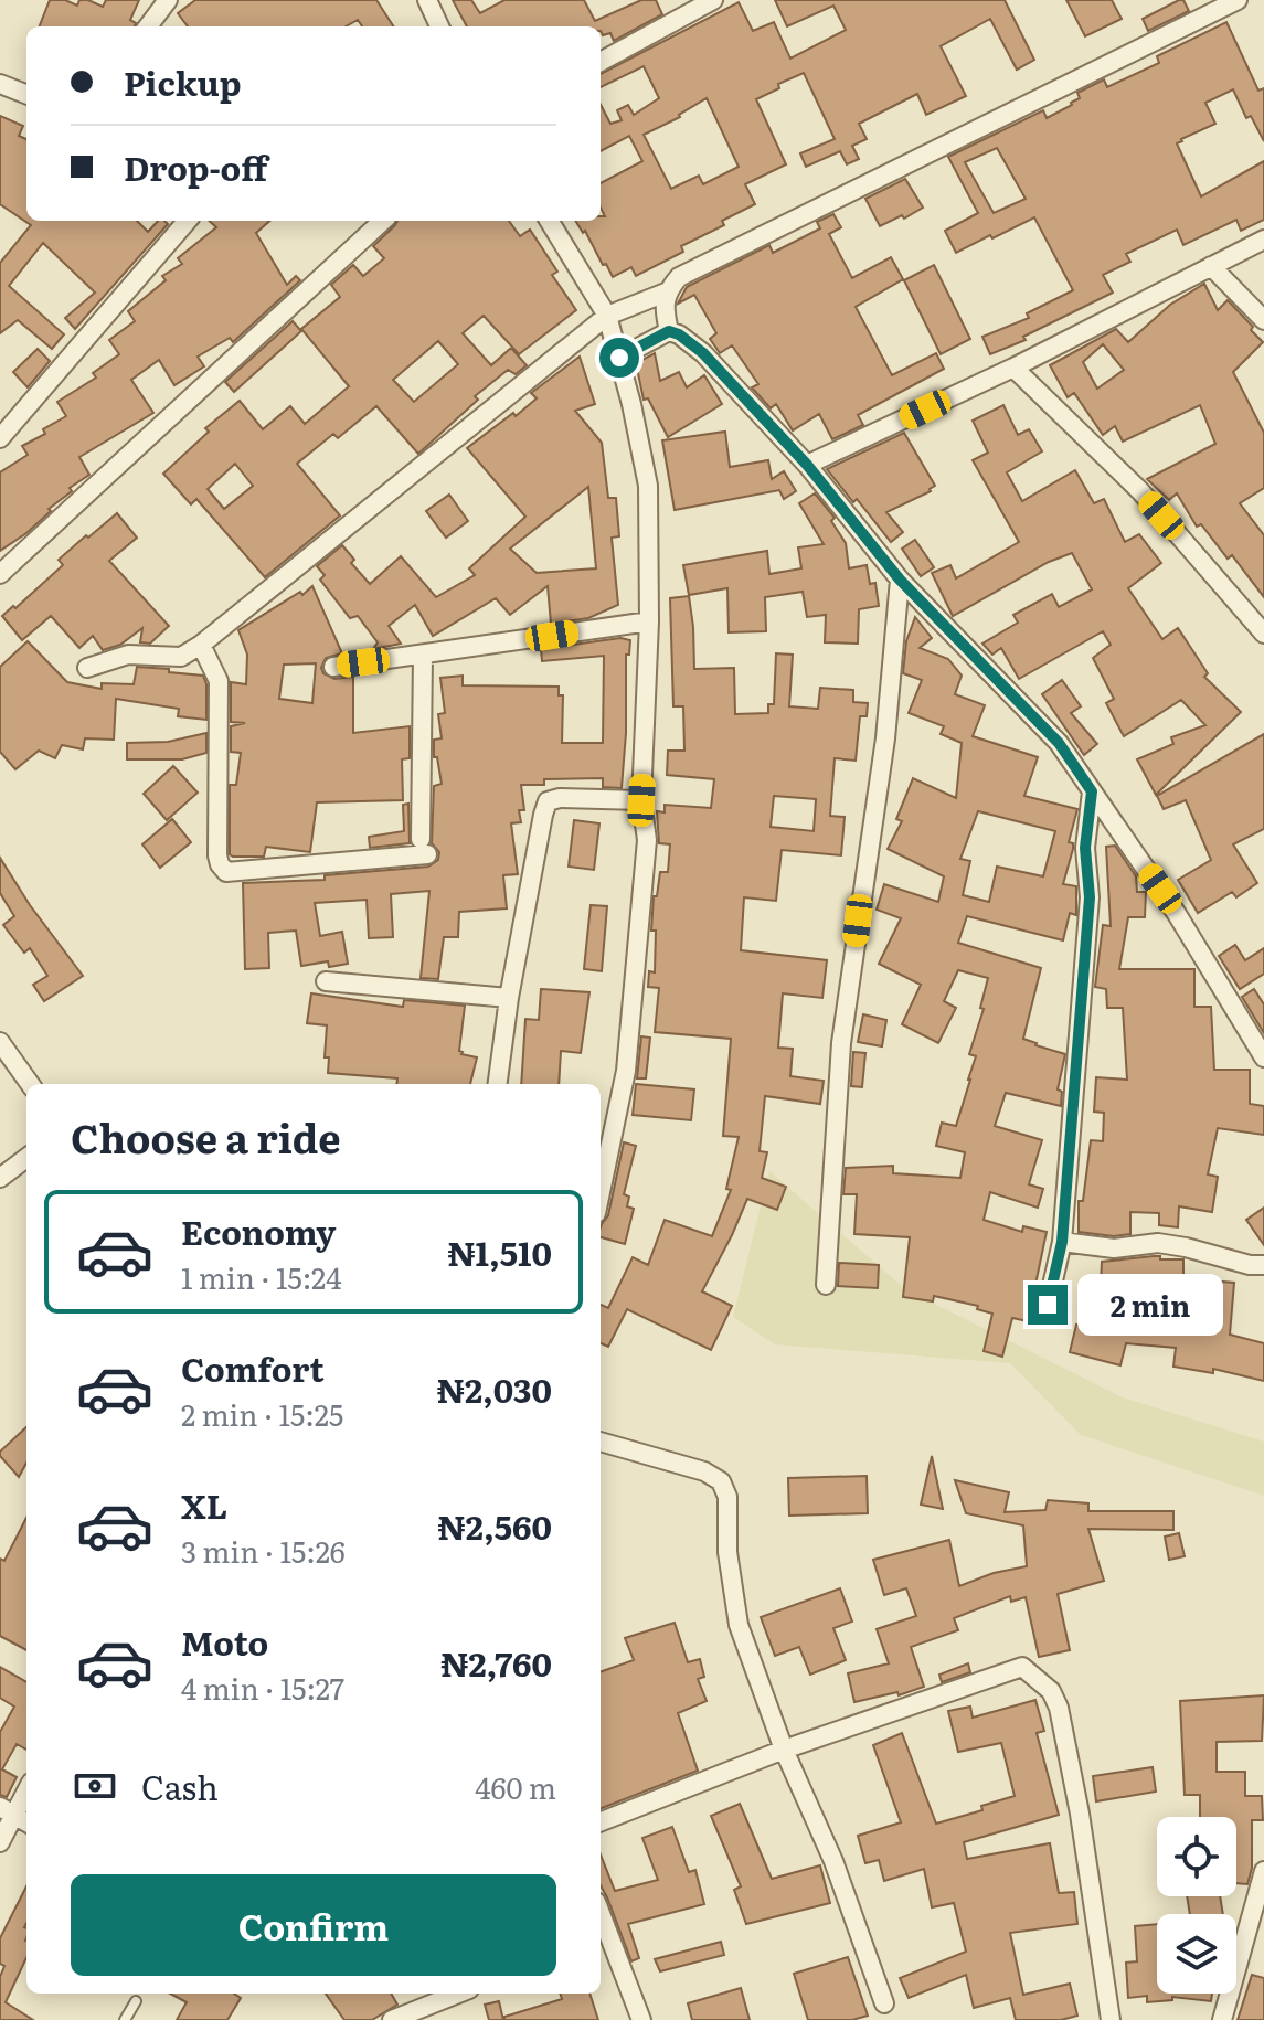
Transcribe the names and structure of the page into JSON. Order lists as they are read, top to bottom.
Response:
{
  "page": {
    "banner": ["Pickup", "Drop-off"],
    "heading": "Choose a ride",
    "list": [
      {
        "name": "Economy",
        "note": "1 min · 15:24",
        "value": "₦1,510"
      },
      {
        "name": "Comfort",
        "note": "2 min · 15:25",
        "value": "₦2,030"
      },
      {
        "name": "XL",
        "note": "3 min · 15:26",
        "value": "₦2,560"
      },
      {
        "name": "Moto",
        "note": "4 min · 15:27",
        "value": "₦2,760"
      }
    ],
    "bubble": "2 min",
    "pay": ["Cash", "460 m"],
    "buttons": "Confirm"
  }
}
